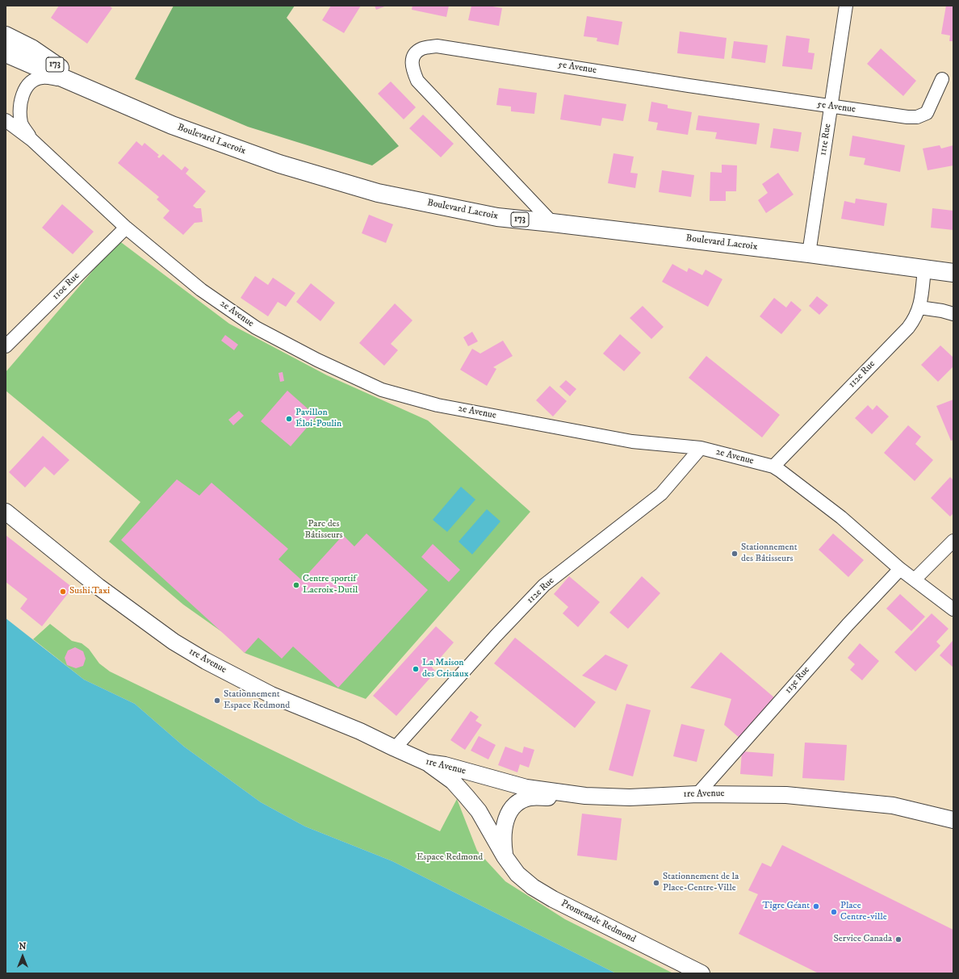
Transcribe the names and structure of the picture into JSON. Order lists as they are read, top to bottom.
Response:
{
  "streets": {
    "main road": ["173", "Boulevard Lacroix"],
    "street": [
      "5e Avenue",
      "111e Rue",
      "110e Rue",
      "2e Avenue",
      "112e Rue",
      "1re Avenue",
      "113e Rue",
      "Promenade Redmond"
    ]
  },
  "crossings": [
    ["5e Avenue", "Boulevard Lacroix"],
    ["5e Avenue", "111e Rue"],
    ["Boulevard Lacroix", "111e Rue"],
    ["Boulevard Lacroix", "2e Avenue"],
    ["Boulevard Lacroix", "112e Rue"],
    ["110e Rue", "2e Avenue"],
    ["2e Avenue", "112e Rue"],
    ["2e Avenue", "113e Rue"],
    ["112e Rue", "1re Avenue"],
    ["1re Avenue", "113e Rue"],
    ["1re Avenue", "Promenade Redmond"]
  ],
  "parks": ["Parc des Bâtisseurs", "Espace Redmond"],
  "places": [
    "Pavillon Éloi-Poulin",
    "Stationnement des Bâtisseurs",
    "Centre sportif Lacroix-Dutil",
    "Sushi Taxi",
    "La Maison des Cristaux",
    "Stationnement Espace Redmond",
    "Stationnement de la Place-Centre-Ville",
    "Tigre Géant",
    "Place Centre-ville",
    "Service Canada"
  ],
  "north": "top"
}
